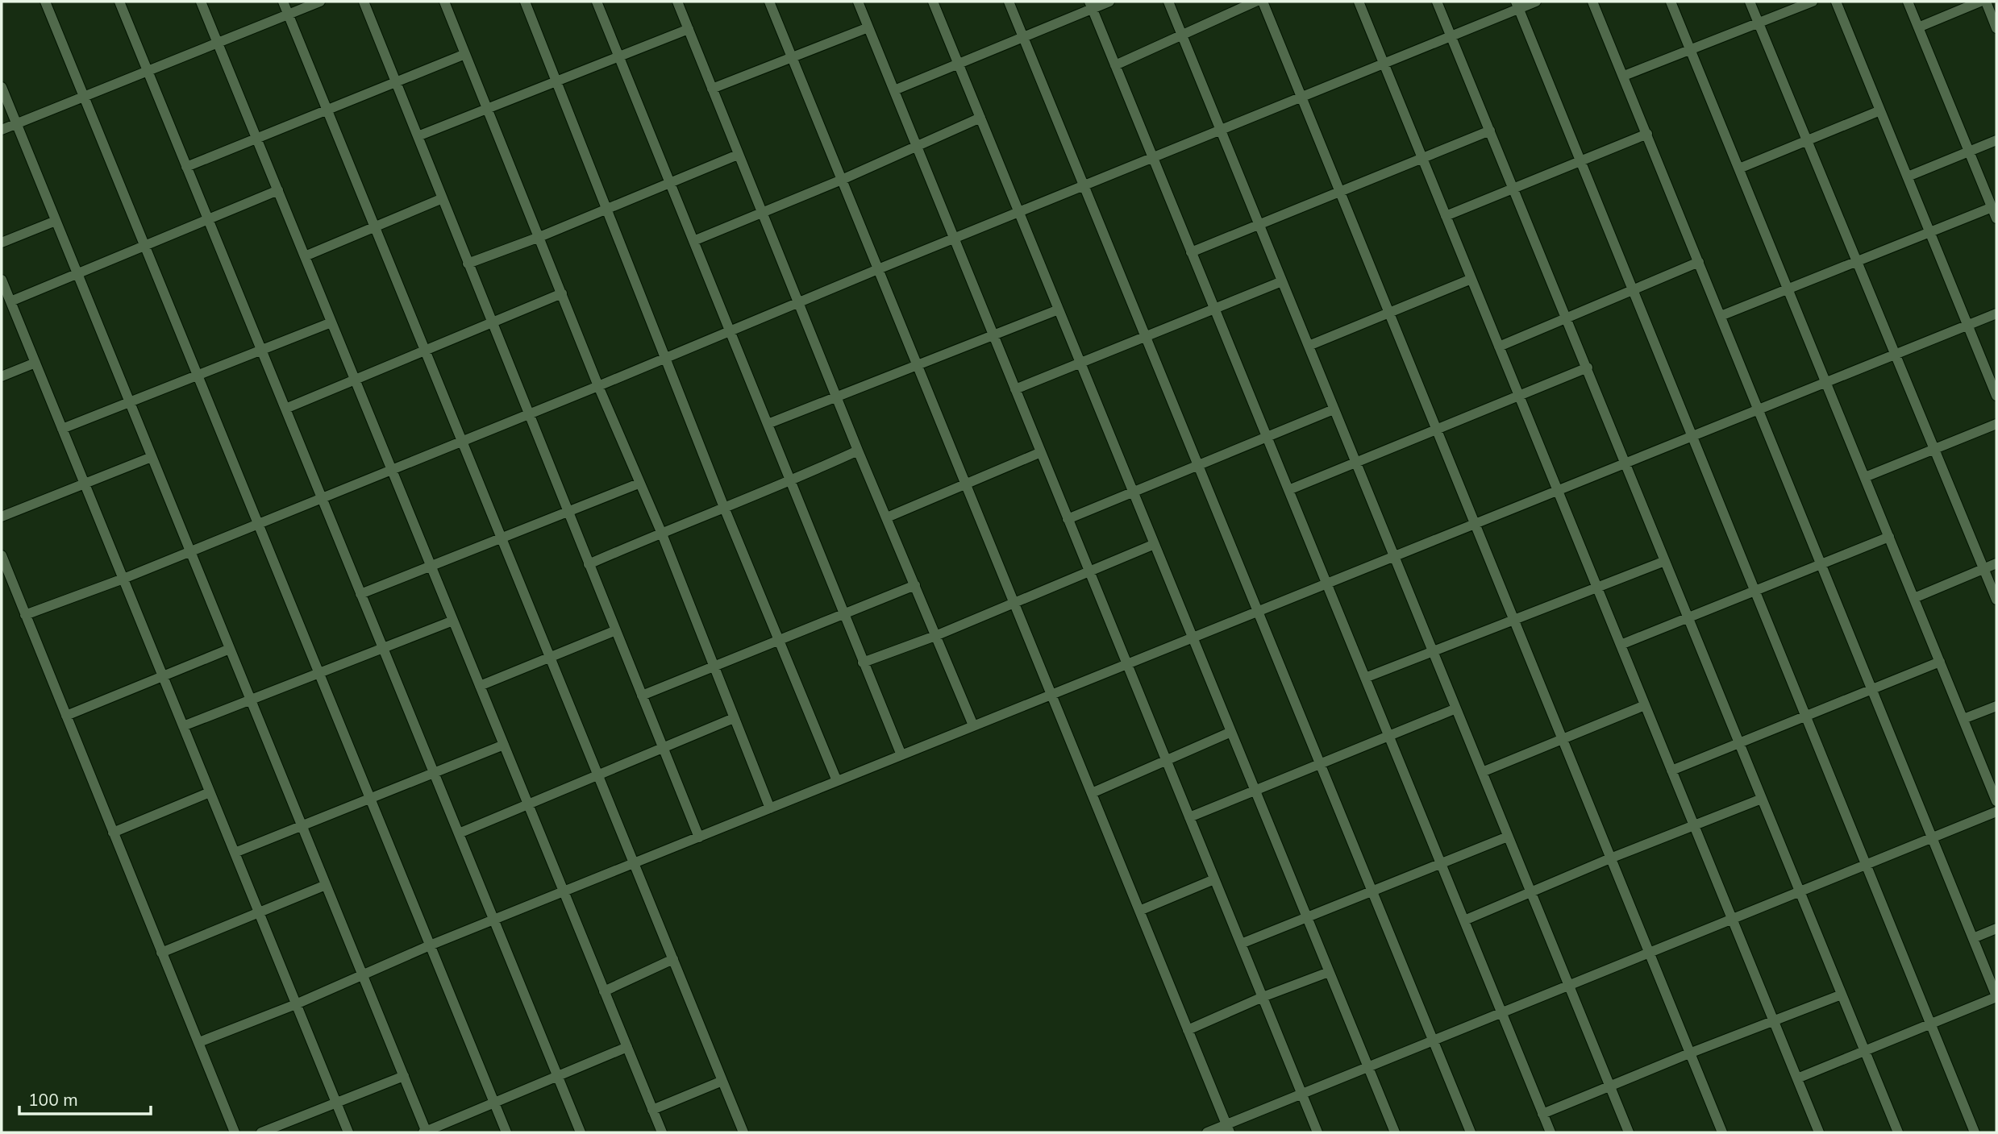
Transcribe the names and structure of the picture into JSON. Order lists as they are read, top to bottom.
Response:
{
  "scale_bar": "100 m"
}
